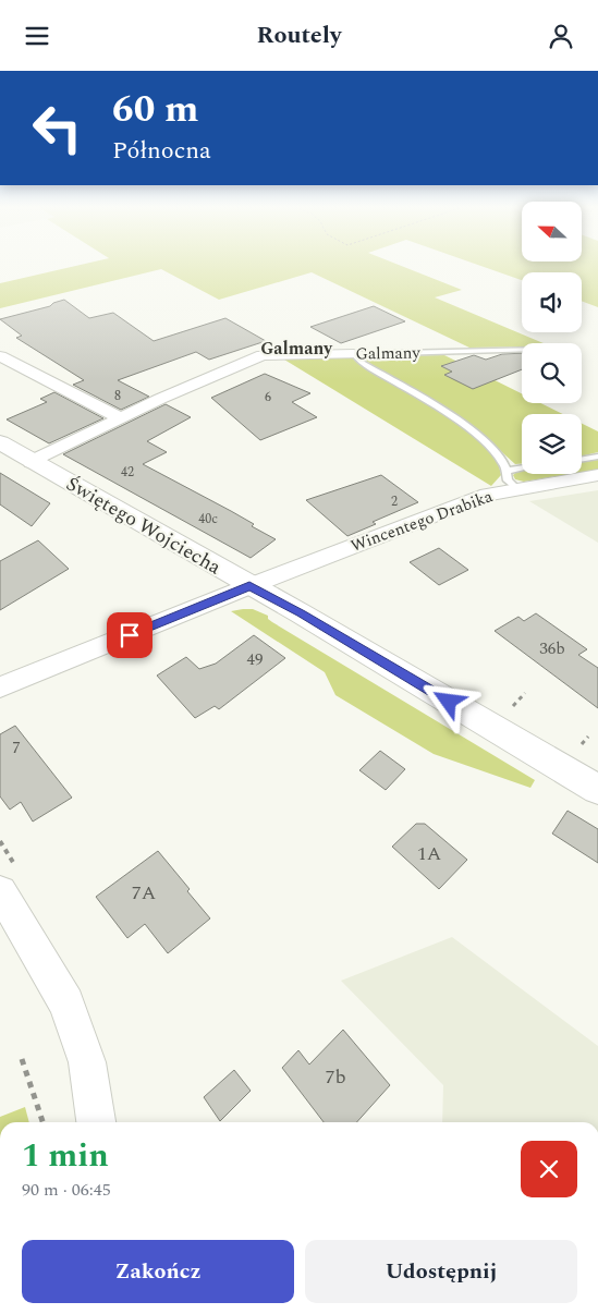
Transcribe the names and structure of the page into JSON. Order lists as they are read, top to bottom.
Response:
{
  "streets": {
    "street": ["Galmany", "Wincentego Drabika", "Świętego Wojciecha"]
  },
  "crossings": [
    ["Galmany", "Świętego Wojciecha"],
    ["Wincentego Drabika", "Świętego Wojciecha"]
  ],
  "districts": ["Galmany"],
  "house_numbers": [
    "8",
    "6",
    "42",
    "2",
    "40c",
    "36b",
    "49",
    "7",
    "1A",
    "7A",
    "7b"
  ],
  "north": "left",
  "page": {
    "header": "Routely",
    "turn": ["60 m", "Północna"],
    "heading": ["1 min", "90 m · 06:45"],
    "buttons": ["Zakończ", "Udostępnij"]
  }
}
